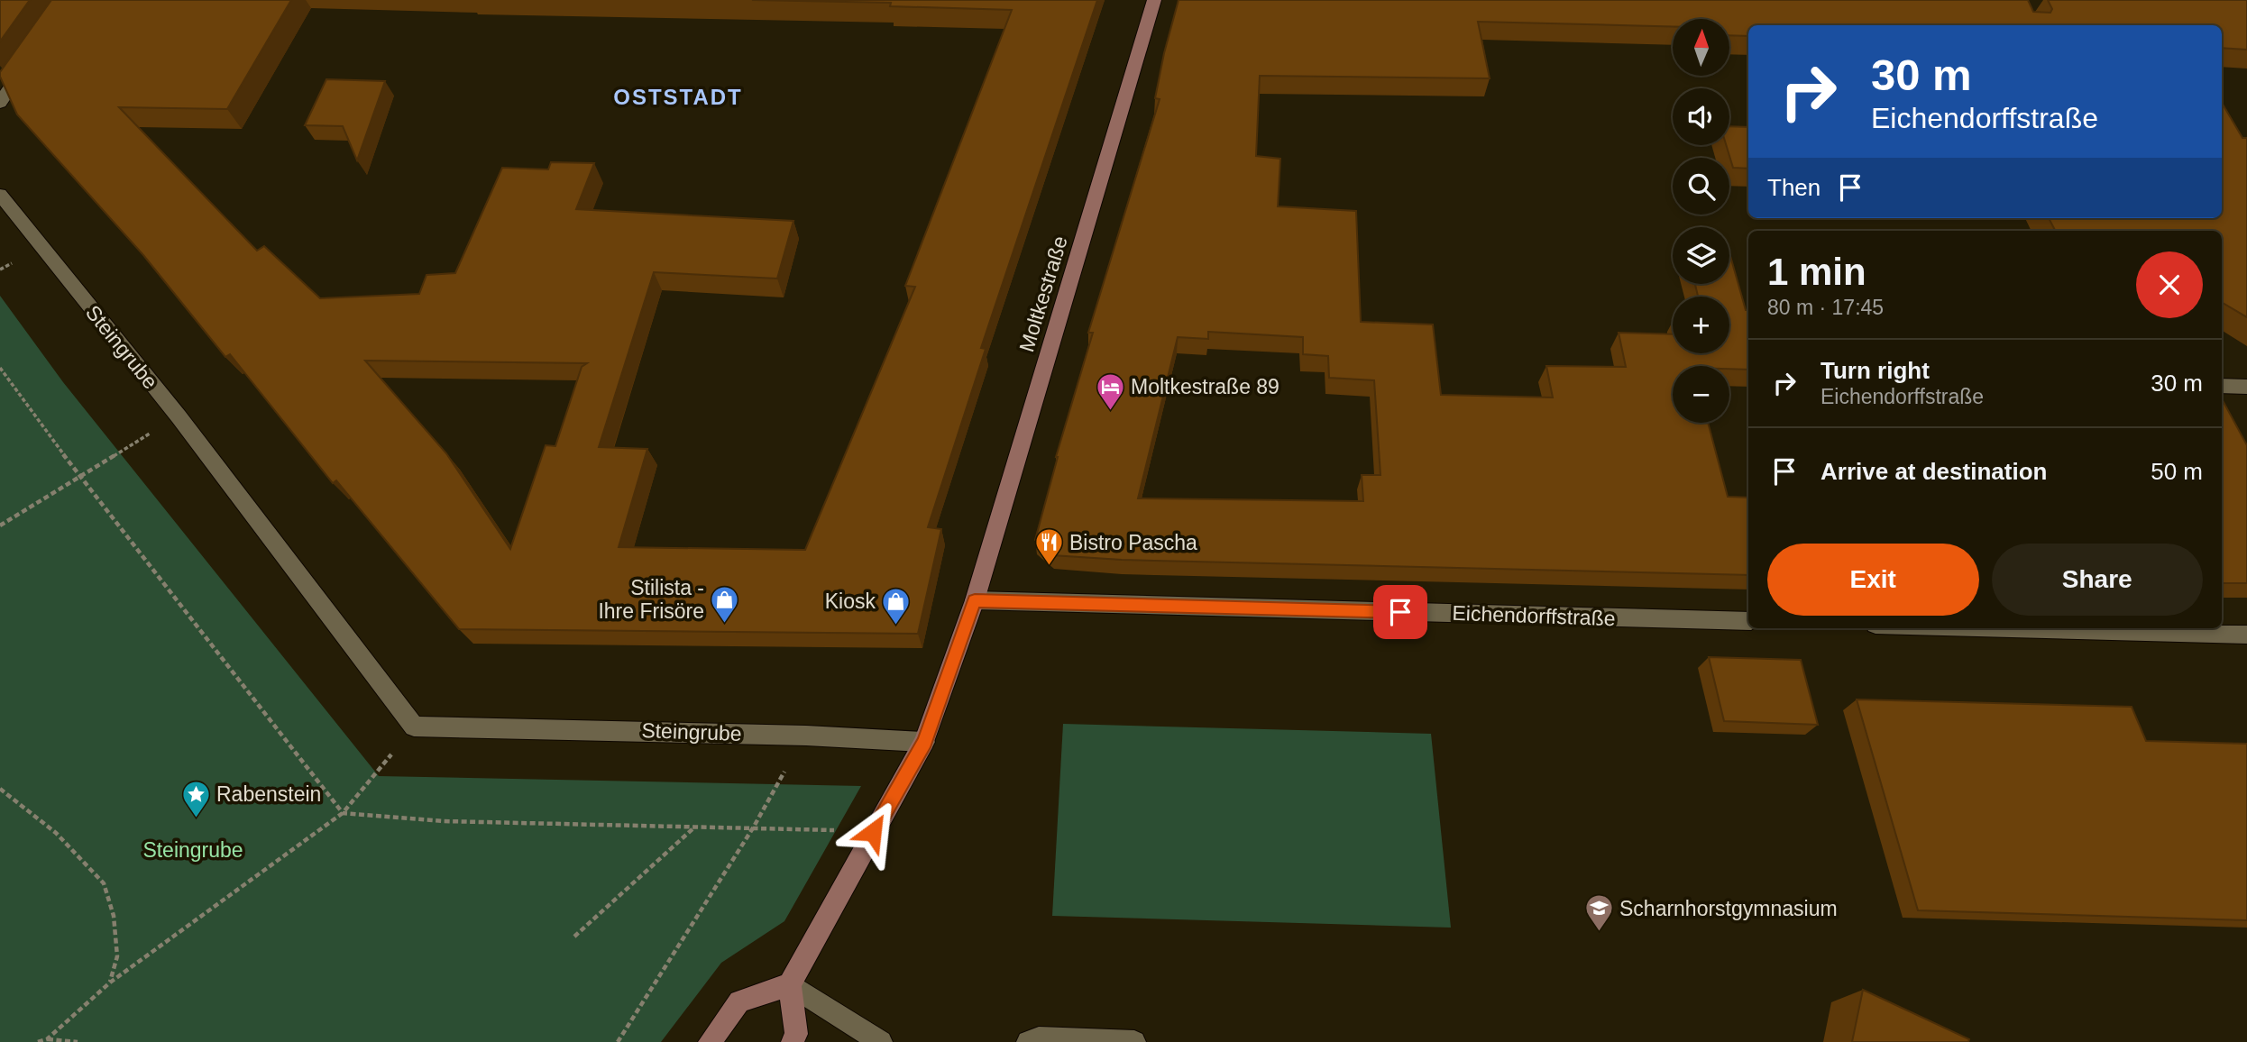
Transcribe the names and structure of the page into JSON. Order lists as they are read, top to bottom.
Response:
{
  "streets": {
    "street": ["Moltkestraße", "Steingrube", "Eichendorffstraße"]
  },
  "crossings": [
    ["Moltkestraße", "Eichendorffstraße"]
  ],
  "districts": ["OSTSTADT"],
  "parks": ["Steingrube"],
  "places": {
    "hotel": ["Moltkestraße 89"],
    "restaurant": ["Bistro Pascha"],
    "shop": ["Stilista - Ihre Frisöre", "Kiosk"],
    "place": ["Rabenstein"],
    "school or university": ["Scharnhorstgymnasium"]
  },
  "north": "top",
  "page": {
    "map_buttons": ["+", "−"],
    "turn": ["30 m", "Eichendorffstraße"],
    "then": "Then",
    "heading": ["1 min", "80 m · 17:45"],
    "list": [
      {
        "name": "Turn right",
        "note": "Eichendorffstraße",
        "value": "30 m"
      },
      {
        "name": "Arrive at destination",
        "value": "50 m"
      }
    ],
    "buttons": ["Exit", "Share"]
  }
}
